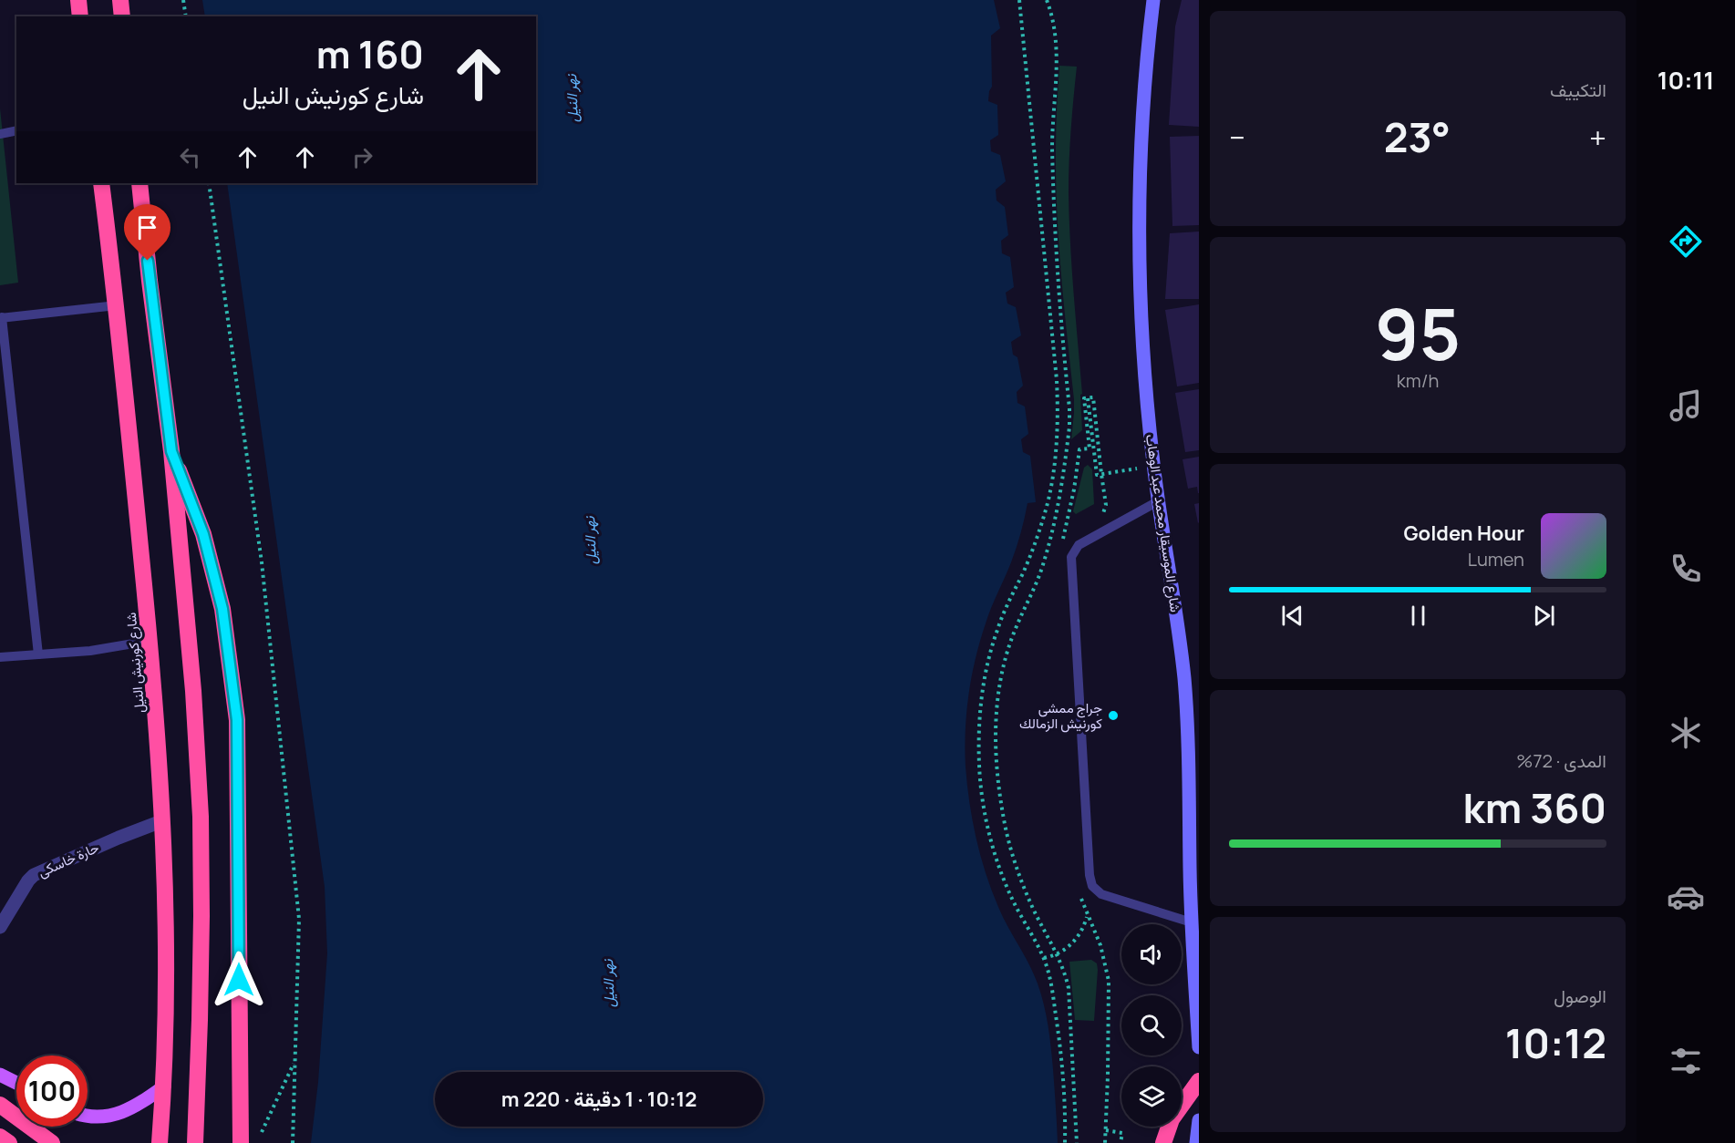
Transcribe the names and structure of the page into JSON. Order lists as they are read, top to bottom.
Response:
{
  "streets": {
    "highway": ["شارع كورنيش النيل"],
    "street": ["شارع الموسيقار محمد عبد الوهاب", "حارة خاسكى"]
  },
  "crossings": [
    ["شارع كورنيش النيل", "حارة خاسكى"]
  ],
  "water": ["نهر النيل"],
  "places": ["جراج ممشى كورنيش الزمالك"],
  "page": {
    "tabs": "10:11",
    "tile": [
      "التكييف",
      ["95", "km/h"],
      ["المدى · 72%", "360 km"],
      ["الوصول", "10:12"]
    ],
    "turn": ["160 m", "شارع كورنيش النيل"],
    "heat": ["−", "23°", "+"],
    "song": ["Golden Hour", "Lumen"],
    "limit": "100",
    "trip": "10:12 · 1 دقيقة · 220 m"
  }
}
